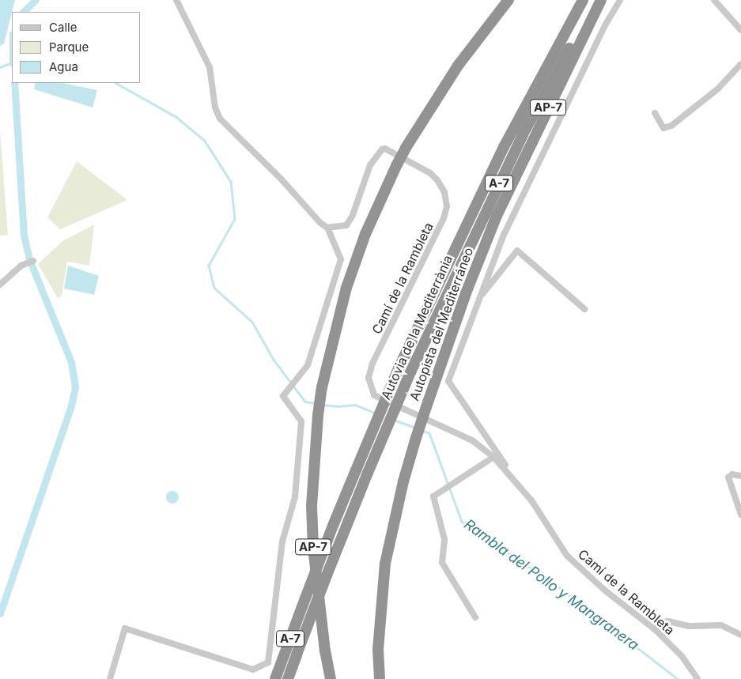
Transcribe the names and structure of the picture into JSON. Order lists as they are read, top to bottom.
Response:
{
  "streets": {
    "highway": [
      "AP-7",
      "A-7",
      "Autopista del Mediterráneo",
      "Autovia de la Mediterrània"
    ],
    "street": ["Camí de la Rambleta"]
  },
  "water": ["Rambla del Pollo y Mangranera"],
  "legend": ["Calle", "Parque", "Agua"]
}
